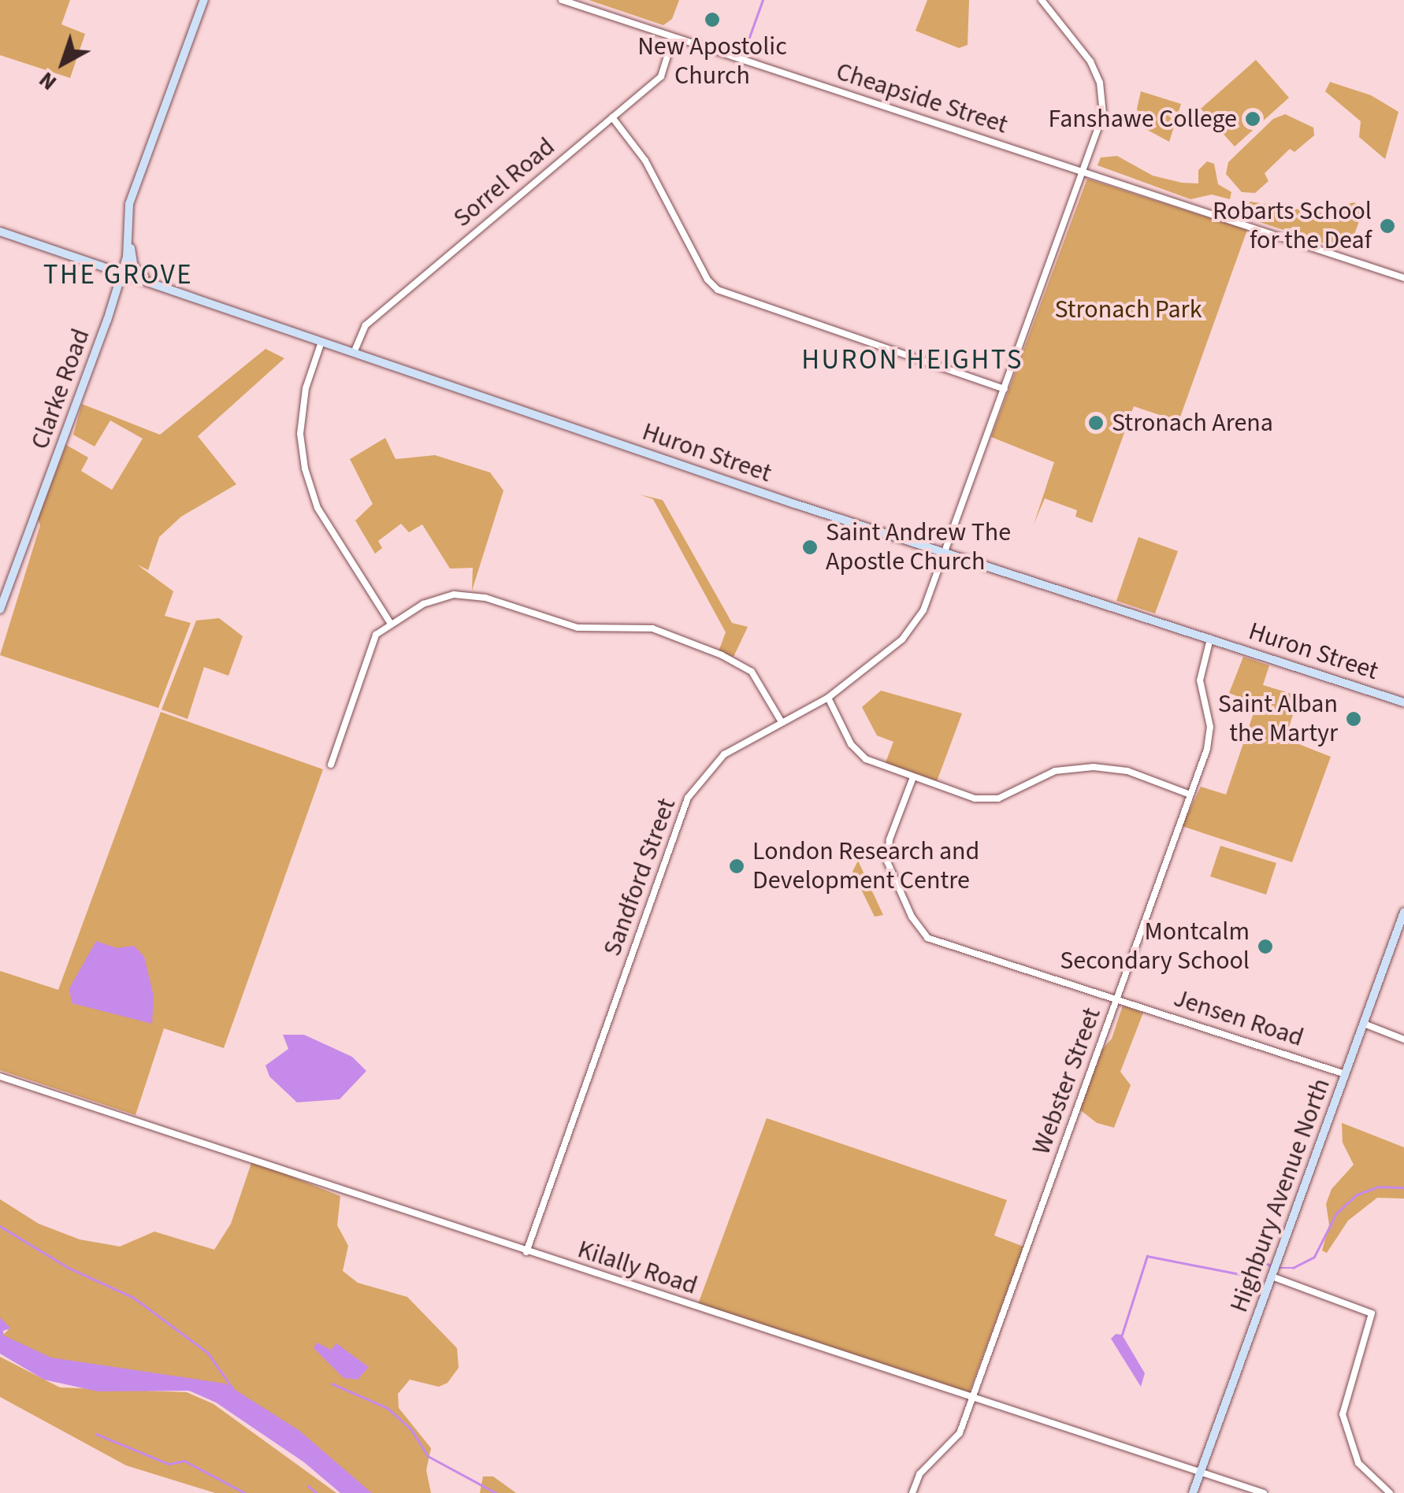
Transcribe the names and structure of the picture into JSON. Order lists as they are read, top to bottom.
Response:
{
  "streets": {
    "main road": ["Clarke Road", "Huron Street", "Highbury Avenue North"],
    "street": [
      "Cheapside Street",
      "Sorrel Road",
      "Sandford Street",
      "Jensen Road",
      "Webster Street",
      "Kilally Road"
    ]
  },
  "crossings": [
    ["Cheapside Street", "Sorrel Road"],
    ["Cheapside Street", "Sandford Street"],
    ["Sorrel Road", "Huron Street"],
    ["Clarke Road", "Huron Street"],
    ["Huron Street", "Sandford Street"],
    ["Huron Street", "Webster Street"],
    ["Sandford Street", "Kilally Road"],
    ["Jensen Road", "Webster Street"],
    ["Jensen Road", "Highbury Avenue North"],
    ["Webster Street", "Kilally Road"],
    ["Highbury Avenue North", "Kilally Road"]
  ],
  "districts": ["THE GROVE", "HURON HEIGHTS"],
  "parks": ["Stronach Park"],
  "places": [
    "New Apostolic Church",
    "Fanshawe College",
    "Robarts School for the Deaf",
    "Stronach Arena",
    "Saint Andrew The Apostle Church",
    "Saint Alban the Martyr",
    "London Research and Development Centre",
    "Montcalm Secondary School"
  ],
  "north": "bottom left"
}
